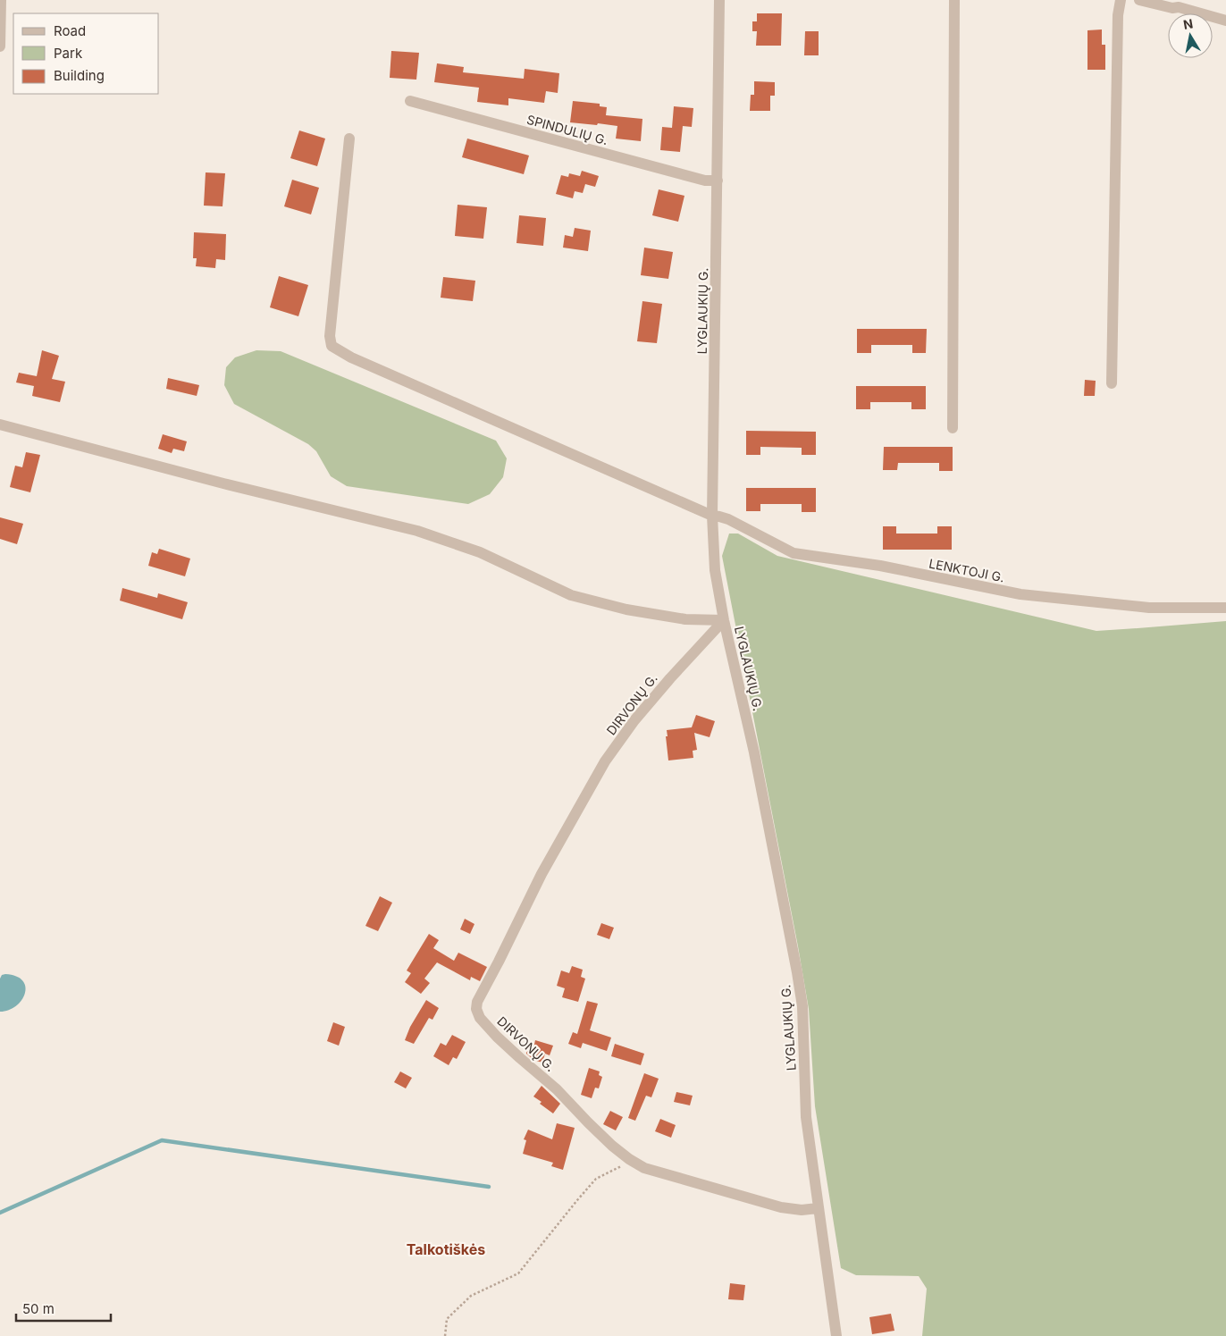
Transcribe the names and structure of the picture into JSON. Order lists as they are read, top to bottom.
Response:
{
  "streets": {
    "street": [
      "SPINDULIŲ G.",
      "LYGLAUKIŲ G.",
      "LENKTOJI G.",
      "DIRVONŲ G."
    ]
  },
  "crossings": [
    ["SPINDULIŲ G.", "LYGLAUKIŲ G."],
    ["LYGLAUKIŲ G.", "LENKTOJI G."],
    ["LYGLAUKIŲ G.", "DIRVONŲ G."]
  ],
  "districts": ["Talkotiškės"],
  "legend": ["Road", "Park", "Building"],
  "scale_bar": "50 m",
  "north": "top"
}
